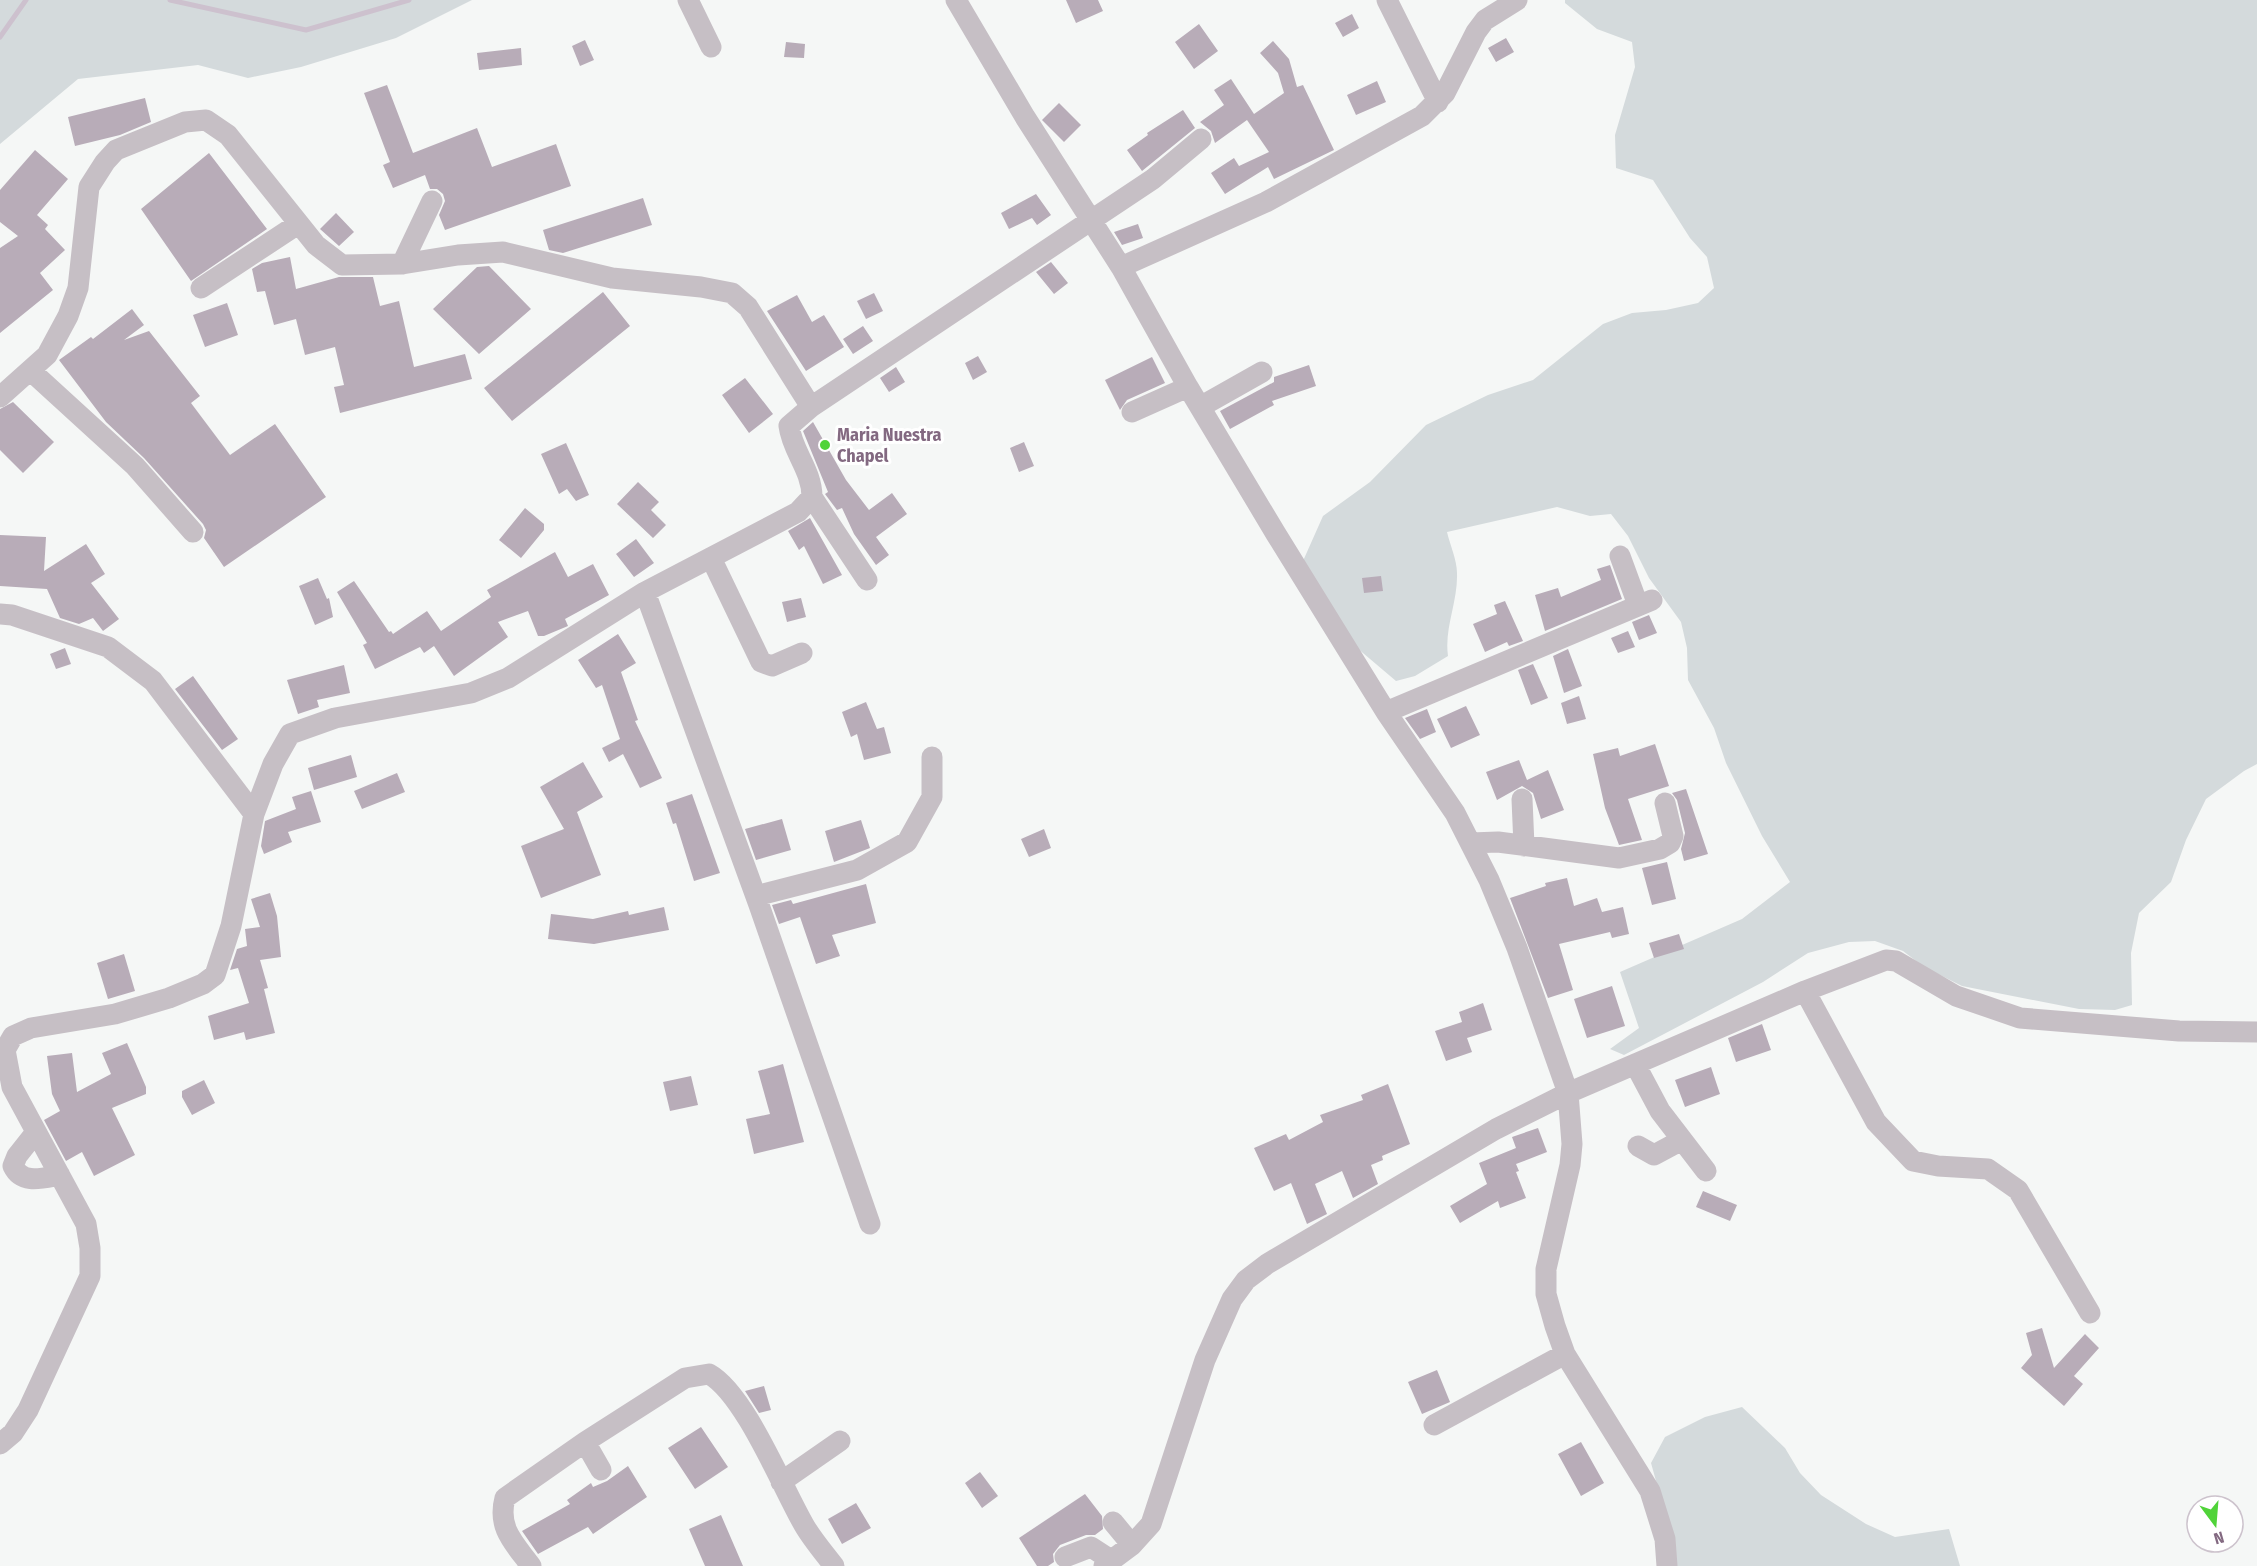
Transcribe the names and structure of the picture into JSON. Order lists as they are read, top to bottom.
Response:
{
  "places": ["Maria Nuestra Chapel"],
  "north": "bottom"
}
